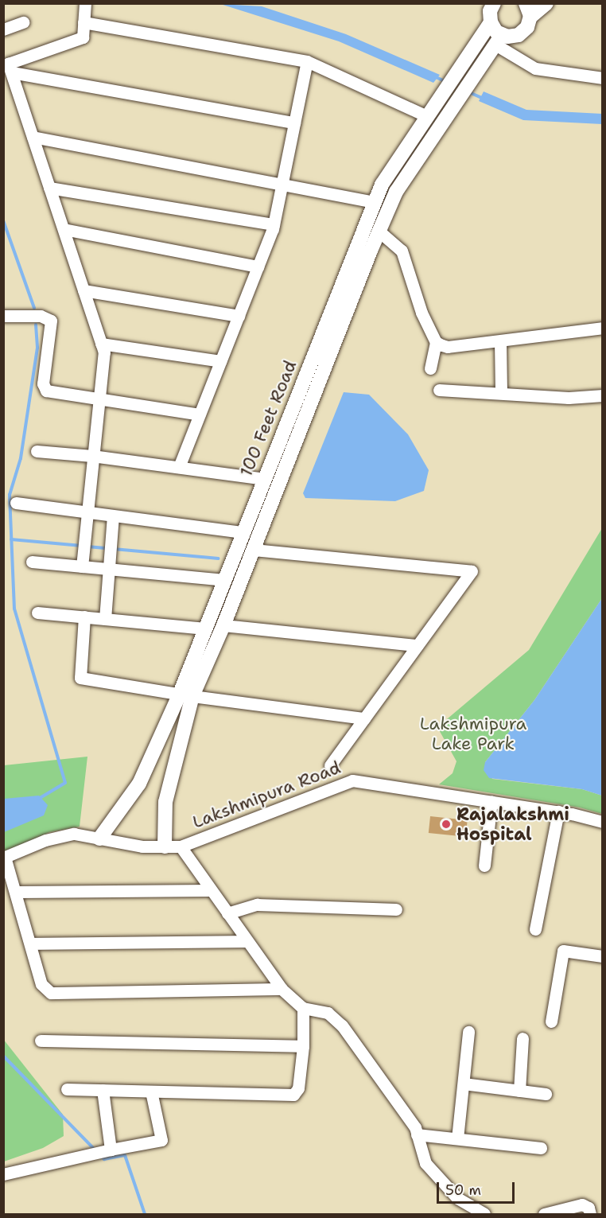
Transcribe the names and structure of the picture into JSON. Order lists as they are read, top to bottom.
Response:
{
  "streets": {
    "main road": ["100 Feet Road"],
    "street": ["Lakshmipura Road"]
  },
  "crossings": [
    ["100 Feet Road", "Lakshmipura Road"]
  ],
  "parks": ["Lakshmipura Lake Park"],
  "places": ["Rajalakshmi Hospital"],
  "scale_bar": "50 m"
}
